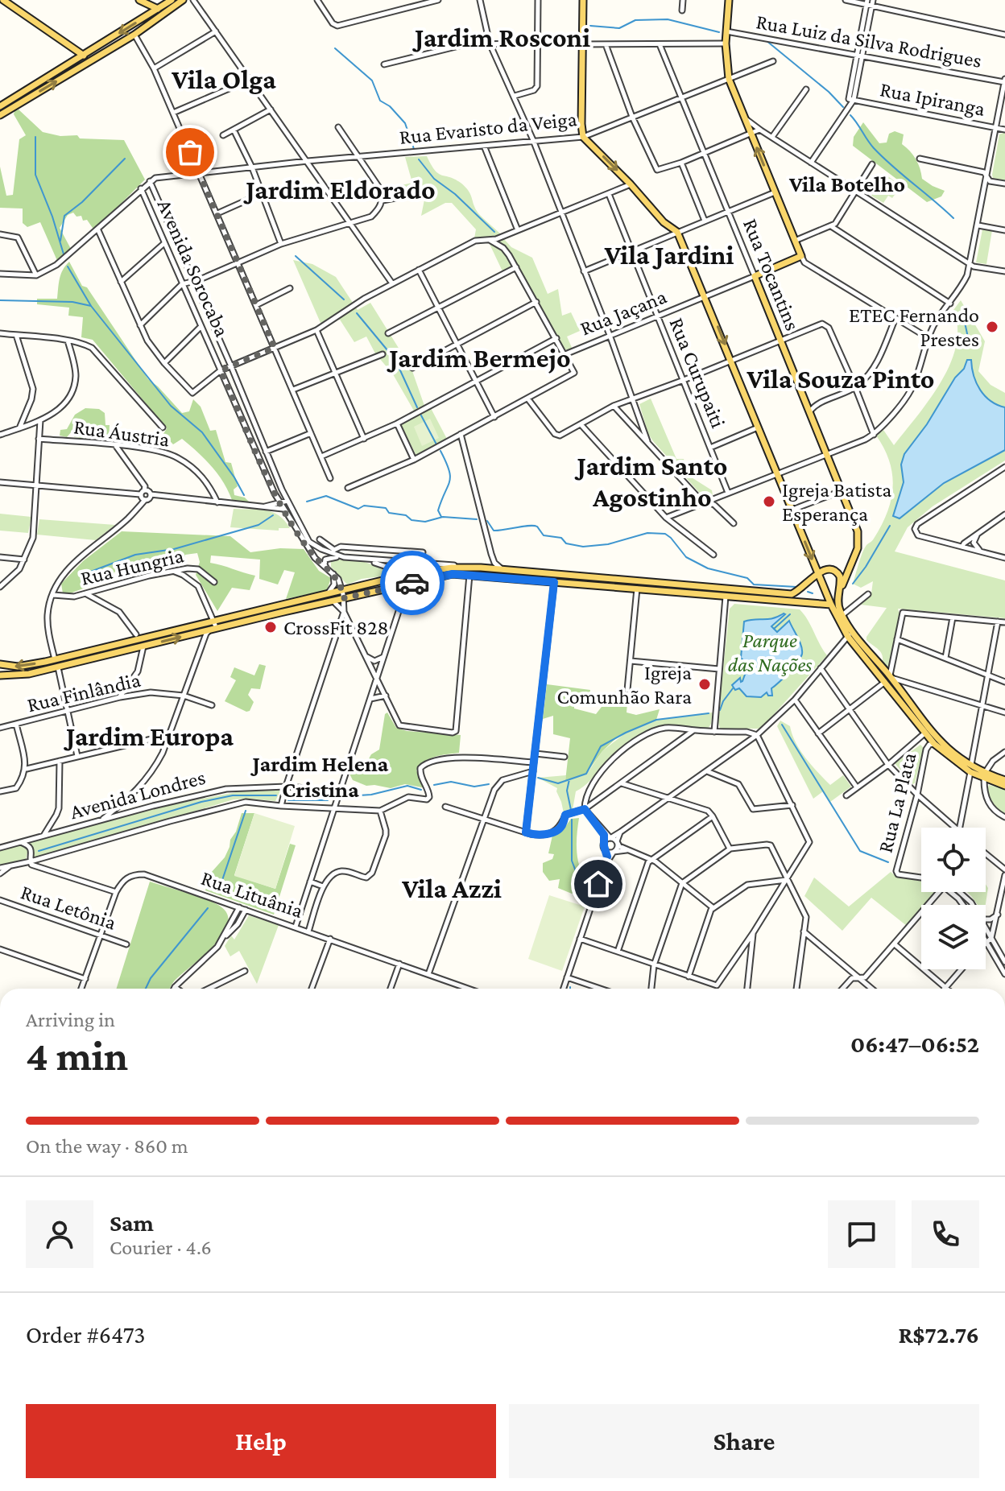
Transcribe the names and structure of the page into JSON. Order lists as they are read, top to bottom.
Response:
{
  "streets": {
    "main road": ["Rua Tocantins", "Rua Jaçana"],
    "street": [
      "Rua Luiz da Silva Rodrigues",
      "Rua Ipiranga",
      "Rua Evaristo da Veiga",
      "Avenida Sorocaba",
      "Rua Curupaiti",
      "Rua Áustria",
      "Rua Hungria",
      "Rua Finlândia",
      "Avenida Londres",
      "Rua La Plata",
      "Rua Lituânia",
      "Rua Letônia"
    ]
  },
  "crossings": [
    ["Rua Evaristo da Veiga", "Avenida Sorocaba"],
    ["Rua Evaristo da Veiga", "Rua Tocantins"],
    ["Rua Tocantins", "Rua Jaçana"],
    ["Rua Jaçana", "Rua Curupaiti"]
  ],
  "districts": [
    "Jardim Rosconi",
    "Vila Olga",
    "Vila Botelho",
    "Jardim Eldorado",
    "Vila Jardini",
    "Jardim Bermejo",
    "Vila Souza Pinto",
    "Jardim Santo Agostinho",
    "Jardim Europa",
    "Jardim Helena Cristina",
    "Vila Azzi"
  ],
  "parks": ["Parque das Nações"],
  "places": [
    "ETEC Fernando Prestes",
    "Igreja Batista Esperança",
    "CrossFit 828",
    "Igreja Comunhão Rara"
  ],
  "page": {
    "heading": ["4 min", "Arriving in", "06:47–06:52"],
    "panel": [
      "Sam",
      "Courier · 4.6",
      "Order #6473",
      "R$72.76"
    ],
    "bar": "On the way · 860 m",
    "buttons": ["Help", "Share"]
  }
}
